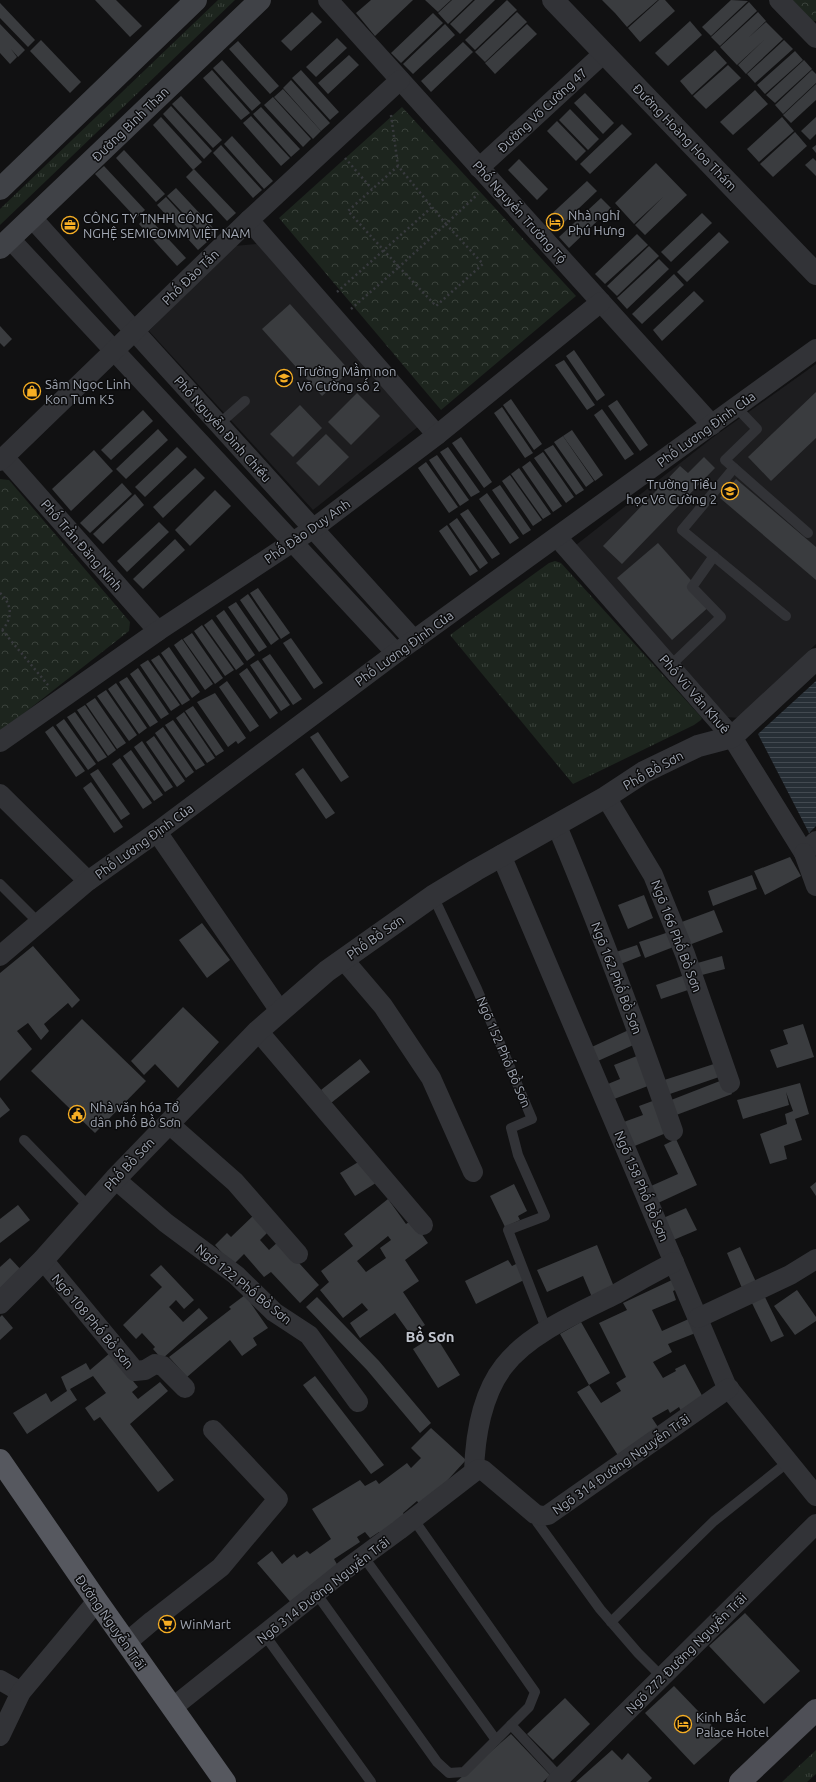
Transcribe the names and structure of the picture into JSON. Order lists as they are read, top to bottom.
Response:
{
  "streets": {
    "highway": ["Đường Nguyễn Trãi"],
    "main road": ["Đường Bình Than"],
    "street": [
      "Đường Võ Cường 47",
      "Đường Hoàng Hoa Thám",
      "Phố Nguyễn Trường Tộ",
      "Phố Đào Tấn",
      "Phố Nguyễn Đình Chiểu",
      "Phố Lương Định Của",
      "Phố Đào Duy Anh",
      "Phố Trần Đăng Ninh",
      "Phố Vũ Văn Khuê",
      "Phố Bồ Sơn",
      "Ngõ 166 Phố Bồ Sơn",
      "Ngõ 162 Phố Bồ Sơn",
      "Ngõ 158 Phố Bồ Sơn",
      "Ngõ 122 Phố Bồ Sơn",
      "Ngõ 108 Phố Bồ Sơn",
      "Ngõ 314 Đường Nguyễn Trãi",
      "Ngõ 272 Đường Nguyễn Trãi"
    ],
    "lane": ["Ngõ 152 Phố Bồ Sơn"]
  },
  "crossings": [
    ["Đường Võ Cường 47", "Đường Hoàng Hoa Thám"],
    ["Đường Võ Cường 47", "Phố Nguyễn Trường Tộ"],
    ["Đường Bình Than", "Phố Nguyễn Đình Chiểu"],
    ["Phố Nguyễn Trường Tộ", "Phố Đào Tấn"],
    ["Phố Nguyễn Trường Tộ", "Phố Lương Định Của"],
    ["Phố Nguyễn Trường Tộ", "Phố Đào Duy Anh"],
    ["Phố Đào Tấn", "Phố Nguyễn Đình Chiểu"],
    ["Phố Đào Tấn", "Phố Trần Đăng Ninh"],
    ["Phố Nguyễn Đình Chiểu", "Phố Lương Định Của"],
    ["Phố Nguyễn Đình Chiểu", "Phố Đào Duy Anh"],
    ["Phố Lương Định Của", "Phố Vũ Văn Khuê"],
    ["Phố Đào Duy Anh", "Phố Trần Đăng Ninh"],
    ["Phố Vũ Văn Khuê", "Phố Bồ Sơn"],
    ["Phố Bồ Sơn", "Ngõ 166 Phố Bồ Sơn"],
    ["Phố Bồ Sơn", "Ngõ 162 Phố Bồ Sơn"],
    ["Phố Bồ Sơn", "Ngõ 152 Phố Bồ Sơn"],
    ["Phố Bồ Sơn", "Ngõ 158 Phố Bồ Sơn"],
    ["Phố Bồ Sơn", "Ngõ 122 Phố Bồ Sơn"],
    ["Phố Bồ Sơn", "Ngõ 108 Phố Bồ Sơn"],
    ["Ngõ 158 Phố Bồ Sơn", "Ngõ 314 Đường Nguyễn Trãi"],
    ["Ngõ 314 Đường Nguyễn Trãi", "Đường Nguyễn Trãi"]
  ],
  "districts": ["Bồ Sơn"],
  "places": {
    "hotel": ["Nhà nghỉ Phú Hưng", "Kinh Bắc Palace Hotel"],
    "office": ["CÔNG TY TNHH CÔNG NGHỆ SEMICOMM VIỆT NAM"],
    "school or university": ["Trường Mầm non Võ Cường số 2", "Trường Tiểu học Võ Cường 2"],
    "shop": ["Sâm Ngọc Linh Kon Tum K5"],
    "public building": ["Nhà văn hóa Tổ dân phố Bồ Sơn"],
    "supermarket": ["WinMart"]
  }
}
